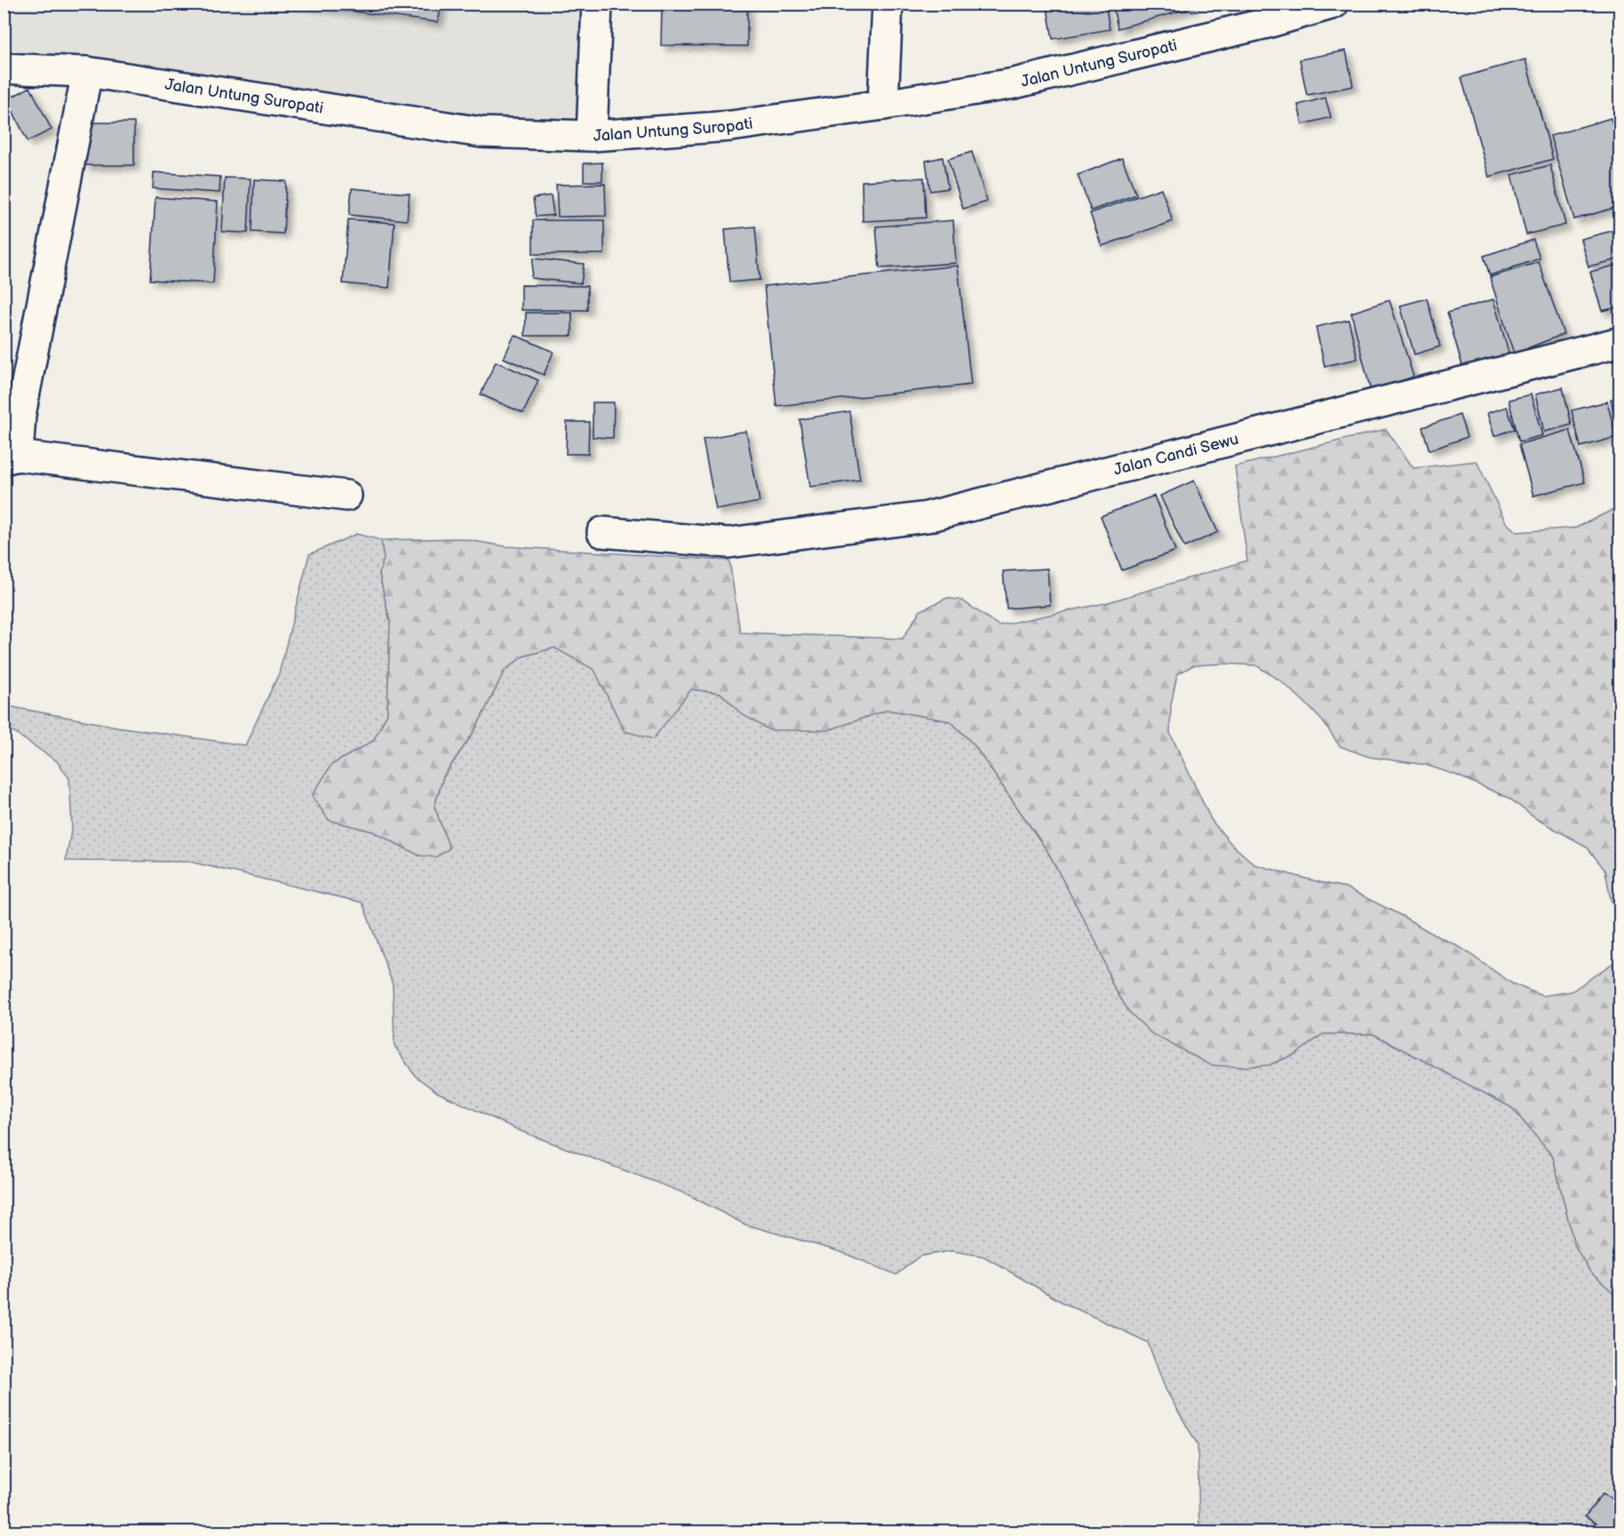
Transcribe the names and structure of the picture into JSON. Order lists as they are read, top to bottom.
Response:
{
  "streets": {
    "street": ["Jalan Untung Suropati", "Jalan Candi Sewu"]
  }
}
